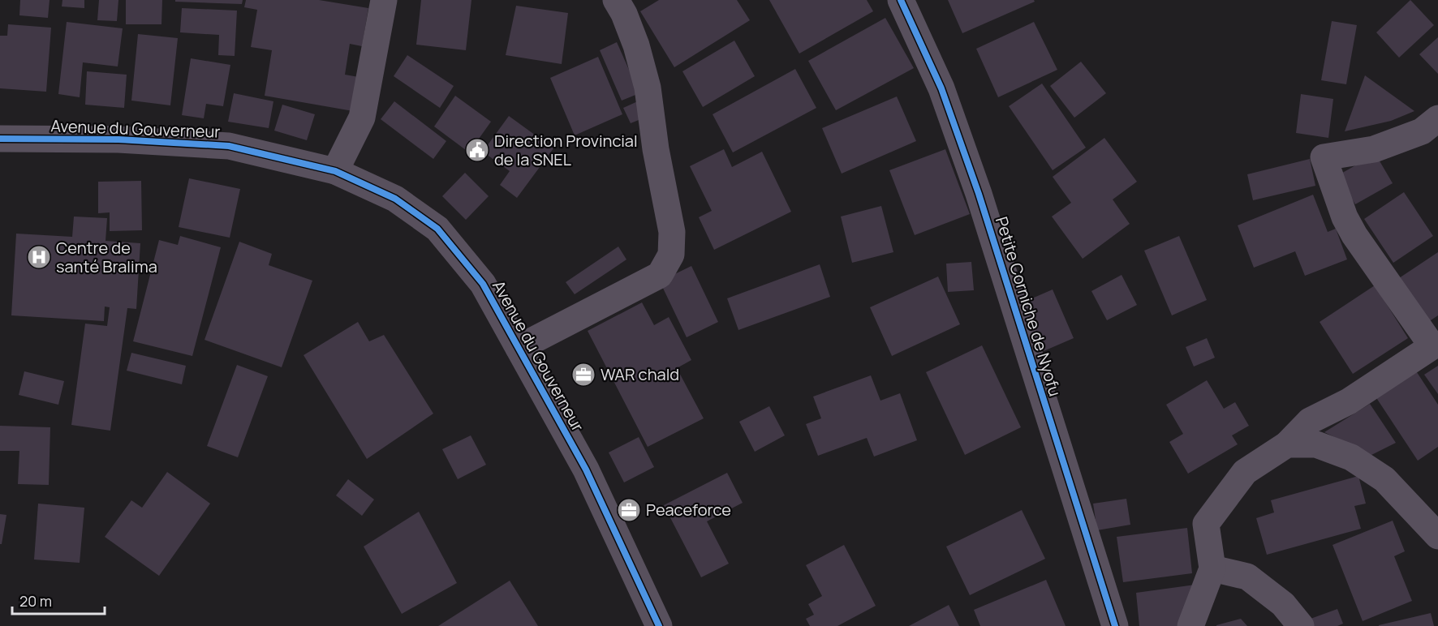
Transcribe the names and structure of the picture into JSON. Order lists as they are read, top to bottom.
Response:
{
  "streets": {
    "street": ["Avenue du Gouverneur", "Petite Corniche de Nyofu"]
  },
  "places": {
    "public building": ["Direction Provincial de la SNEL"],
    "hospital": ["Centre de santé Bralima"],
    "office": ["WAR chald", "Peaceforce"]
  },
  "scale_bar": "20 m"
}
